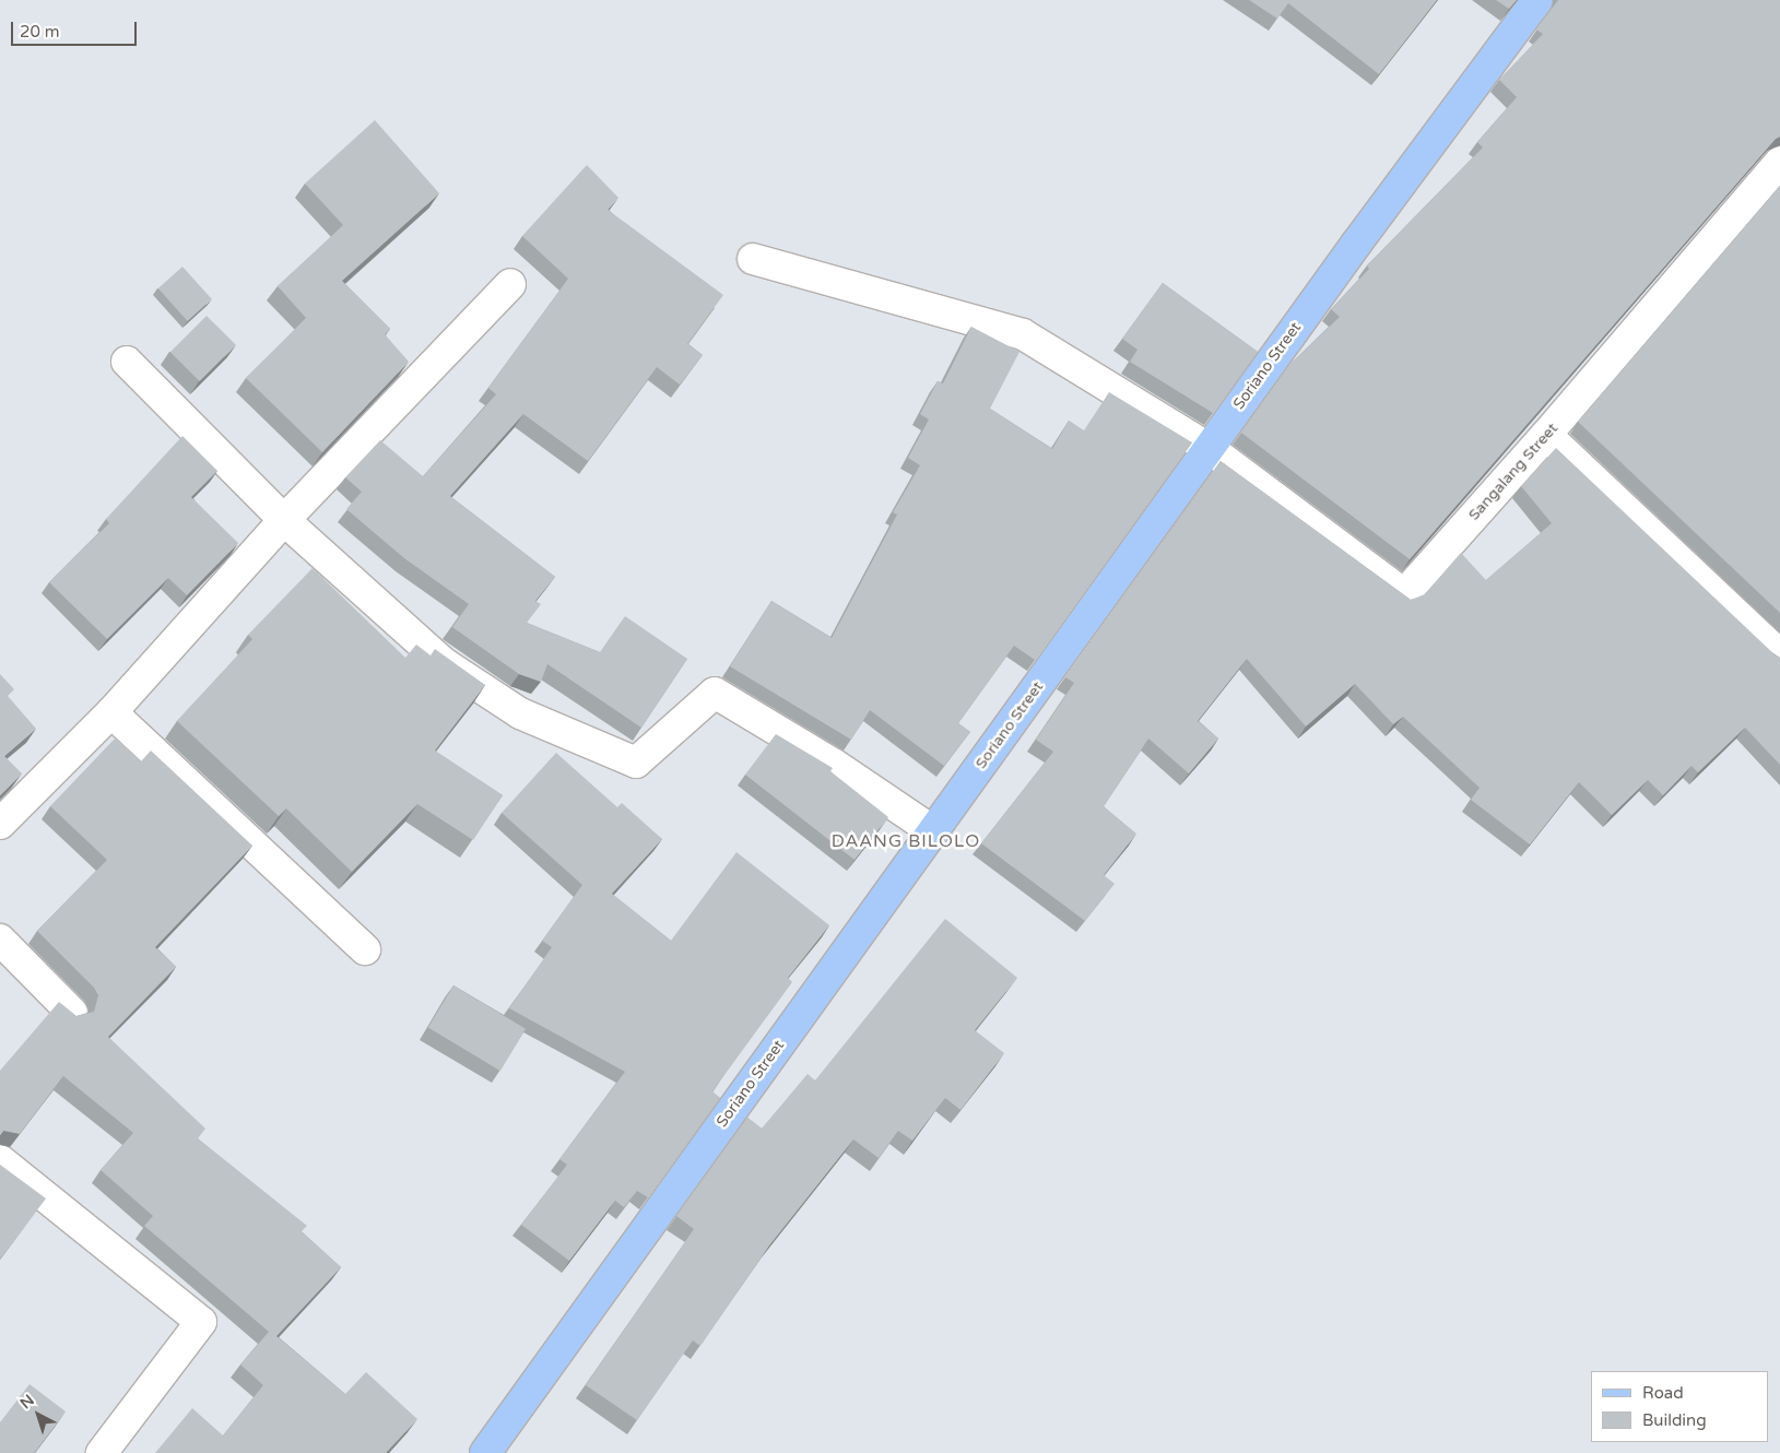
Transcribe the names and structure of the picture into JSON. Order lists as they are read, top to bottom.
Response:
{
  "streets": {
    "main road": ["Soriano Street"],
    "street": ["Sangalang Street"]
  },
  "crossings": [
    ["Soriano Street", "Sangalang Street"]
  ],
  "districts": ["DAANG BILOLO"],
  "legend": ["Road", "Building"],
  "scale_bar": "20 m",
  "north": "top left"
}
